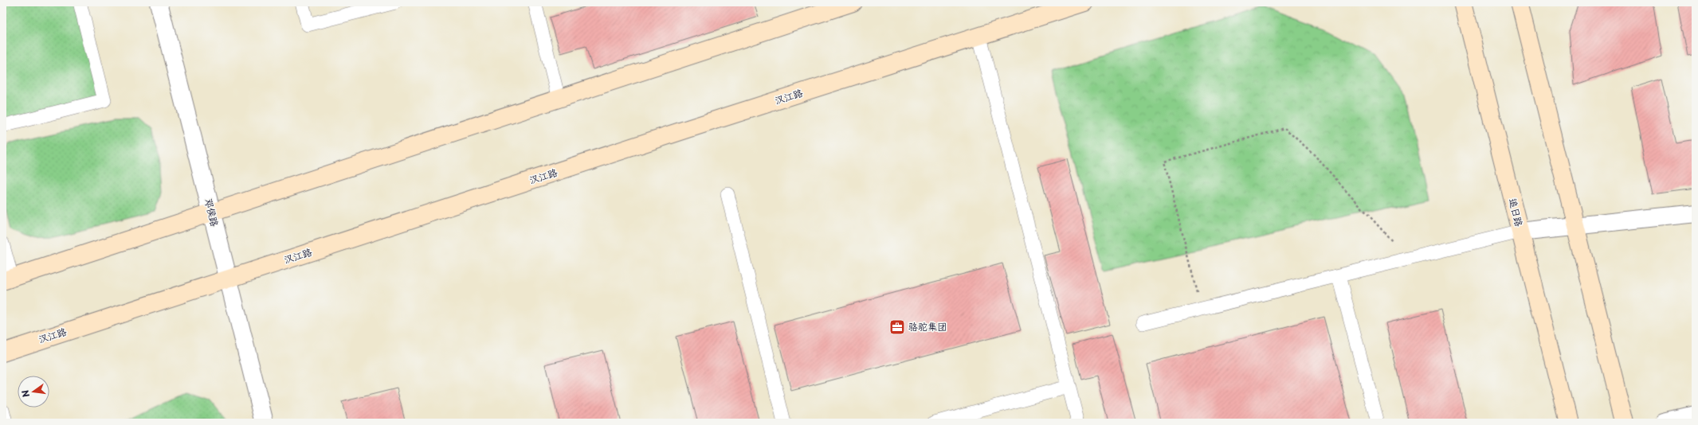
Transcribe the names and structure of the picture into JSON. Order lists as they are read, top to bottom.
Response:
{
  "streets": {
    "main road": ["汉江路", "追日路"],
    "street": ["邓侯路"]
  },
  "crossings": [
    ["汉江路", "邓侯路"]
  ],
  "places": {
    "office": ["骆驼集团"]
  },
  "north": "left"
}
